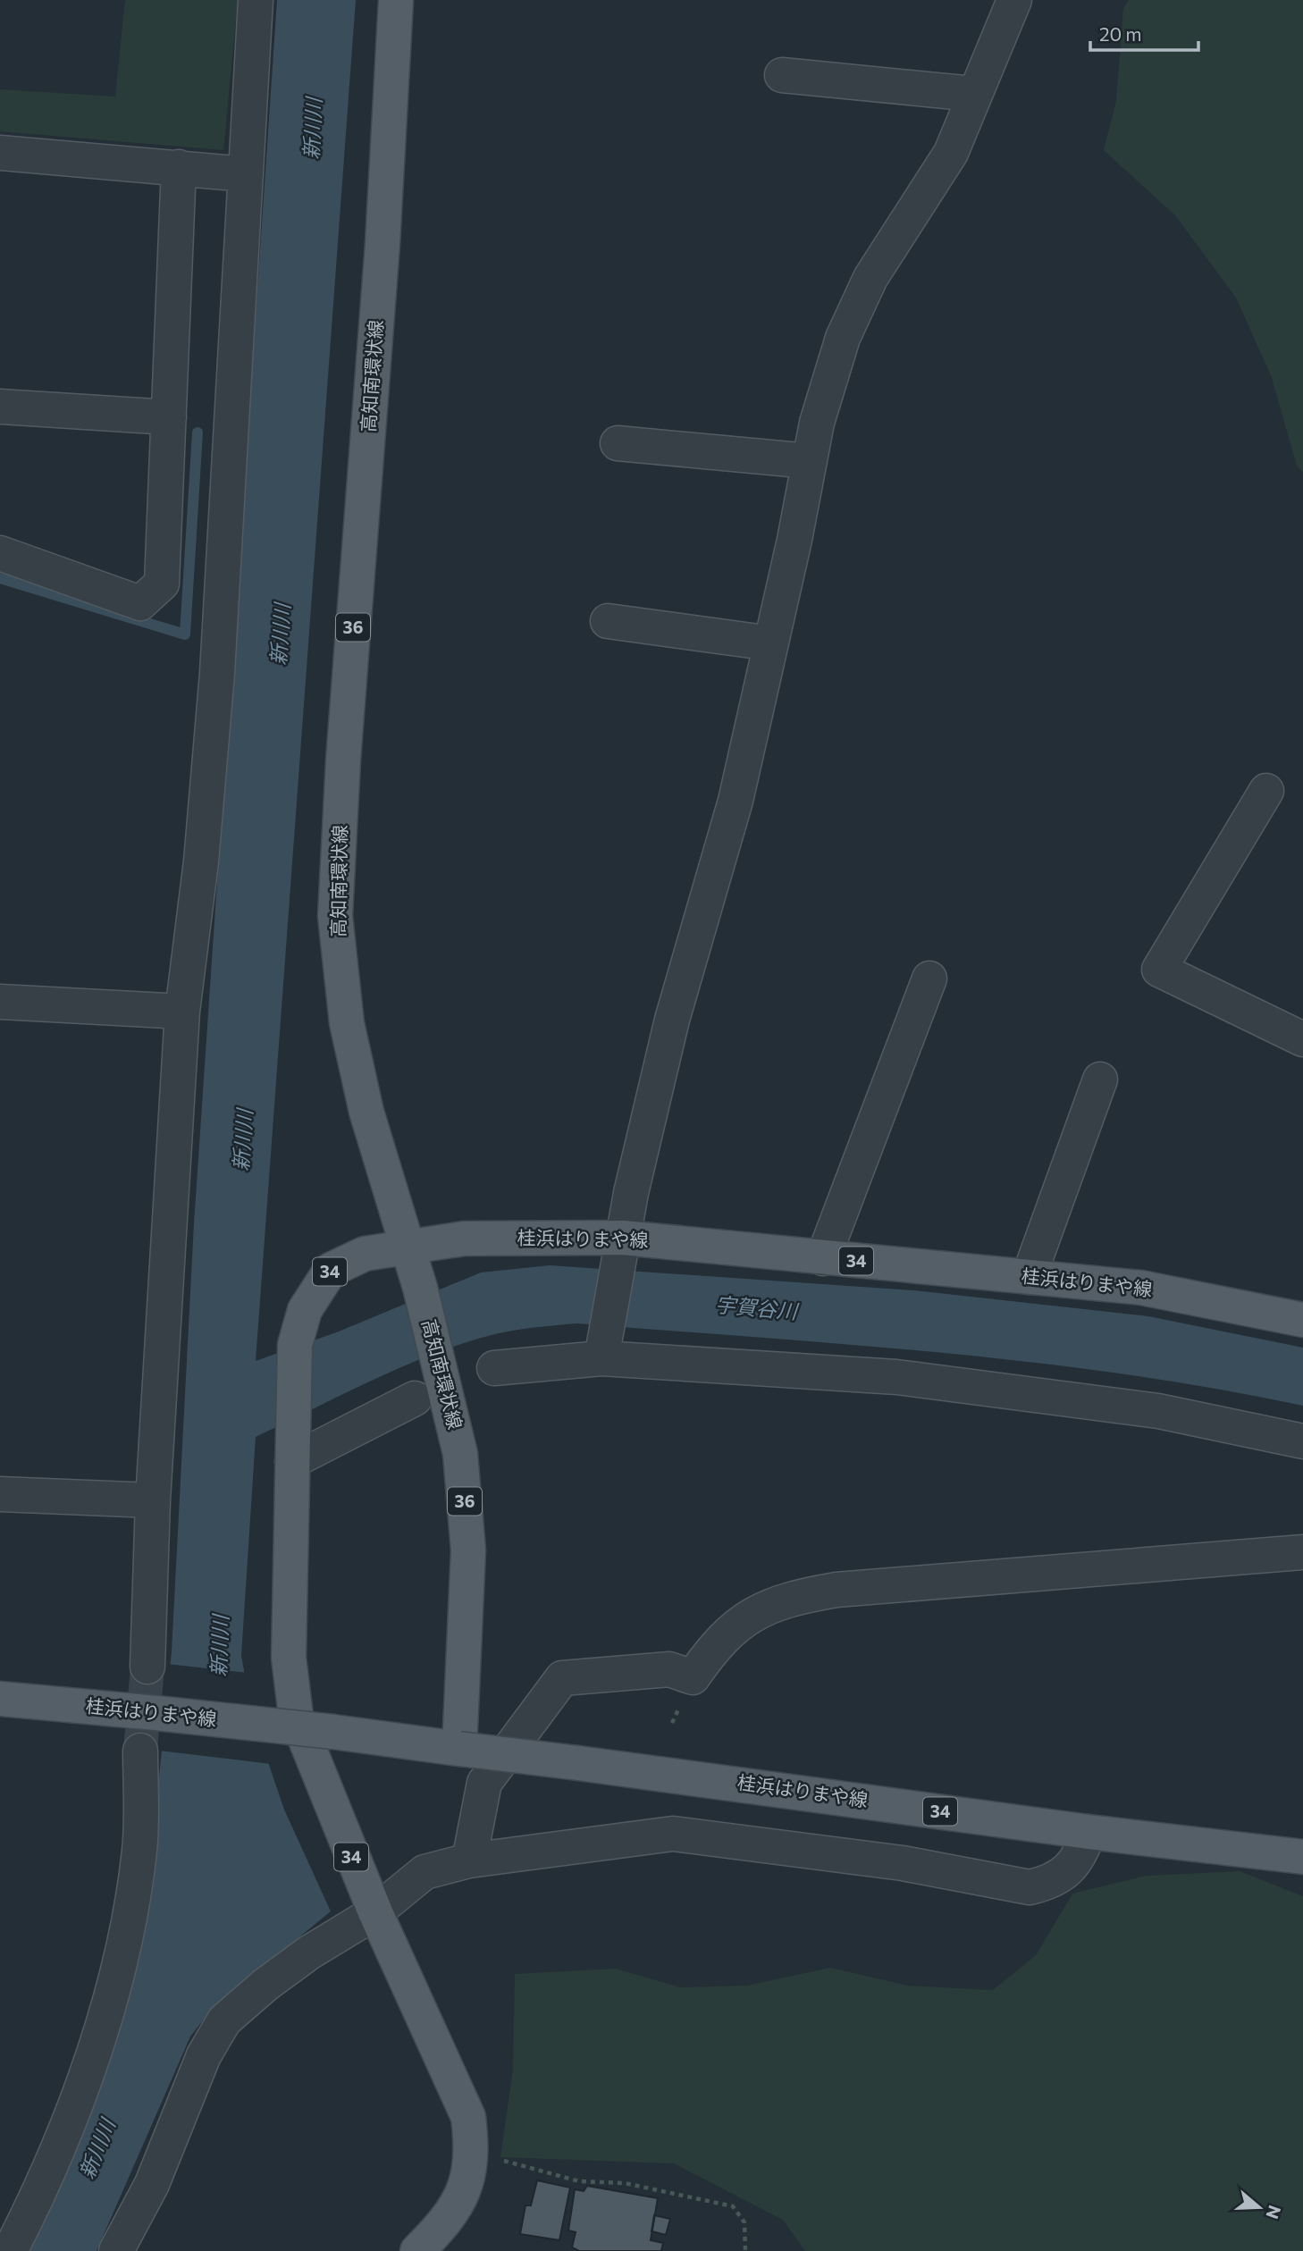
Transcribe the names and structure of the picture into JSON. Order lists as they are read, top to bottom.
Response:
{
  "streets": {
    "main road": [
      "高知南環状線",
      "36",
      "桂浜はりまや線",
      "34"
    ]
  },
  "crossings": [
    ["高知南環状線", "桂浜はりまや線"]
  ],
  "water": ["新川川", "宇賀谷川"],
  "scale_bar": "20 m",
  "north": "right"
}
